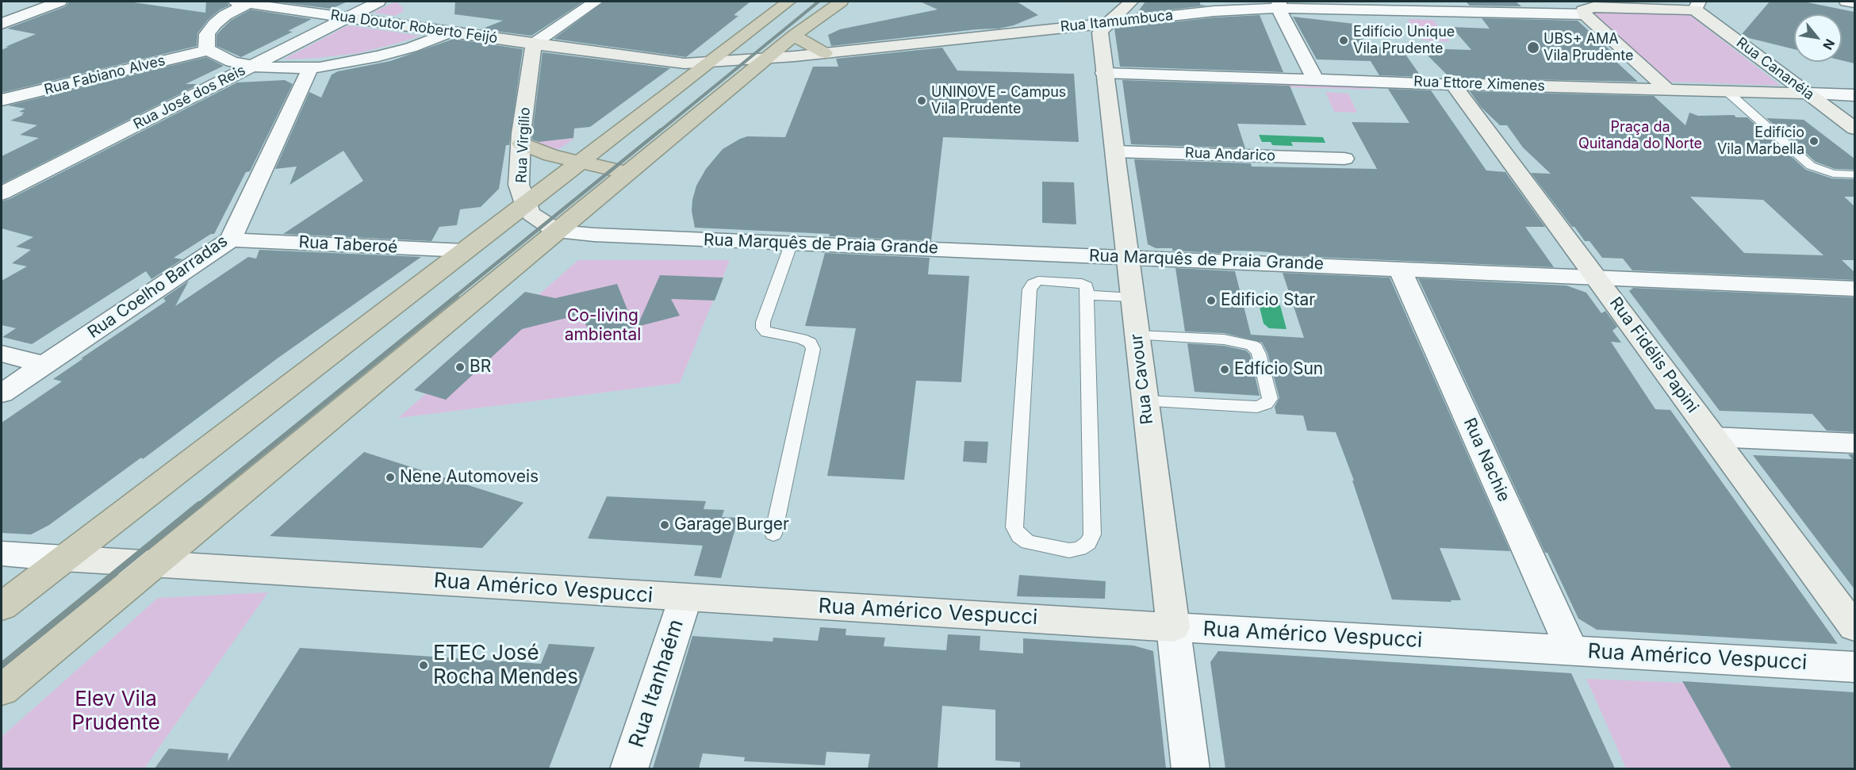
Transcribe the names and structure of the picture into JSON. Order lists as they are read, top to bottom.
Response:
{
  "streets": {
    "street": [
      "Rua Itamumbuca",
      "Rua Doutor Roberto Feijó",
      "Rua Cananéia",
      "Rua Fabiano Alves",
      "Rua Ettore Ximenes",
      "Rua José dos Reis",
      "Rua Virgílio",
      "Rua Andarico",
      "Rua Marquês de Praia Grande",
      "Rua Taberoé",
      "Rua Coelho Barradas",
      "Rua Fidélis Papini",
      "Rua Cavour",
      "Rua Nachie",
      "Rua Américo Vespucci",
      "Rua Itanhaém"
    ]
  },
  "crossings": [
    ["Rua Itamumbuca", "Rua Doutor Roberto Feijó"],
    ["Rua Itamumbuca", "Rua Cavour"],
    ["Rua Doutor Roberto Feijó", "Rua José dos Reis"],
    ["Rua Doutor Roberto Feijó", "Rua Virgílio"],
    ["Rua Cananéia", "Rua Ettore Ximenes"],
    ["Rua Ettore Ximenes", "Rua Fidélis Papini"],
    ["Rua Ettore Ximenes", "Rua Cavour"],
    ["Rua Virgílio", "Rua Marquês de Praia Grande"],
    ["Rua Andarico", "Rua Cavour"],
    ["Rua Marquês de Praia Grande", "Rua Fidélis Papini"],
    ["Rua Marquês de Praia Grande", "Rua Cavour"],
    ["Rua Marquês de Praia Grande", "Rua Nachie"],
    ["Rua Taberoé", "Rua Coelho Barradas"],
    ["Rua Cavour", "Rua Américo Vespucci"],
    ["Rua Nachie", "Rua Américo Vespucci"],
    ["Rua Américo Vespucci", "Rua Itanhaém"]
  ],
  "parks": ["Praça da Quitanda do Norte", "Co-living ambiental", "Elev Vila Prudente"],
  "places": [
    "Edifício Unique Vila Prudente",
    "UBS+ AMA Vila Prudente",
    "UNINOVE - Campus Vila Prudente",
    "Edifício Vila Marbella",
    "Edificio Star",
    "BR",
    "Edfício Sun",
    "Nene Automoveis",
    "Garage Burger",
    "ETEC José Rocha Mendes"
  ],
  "north": "bottom right"
}
